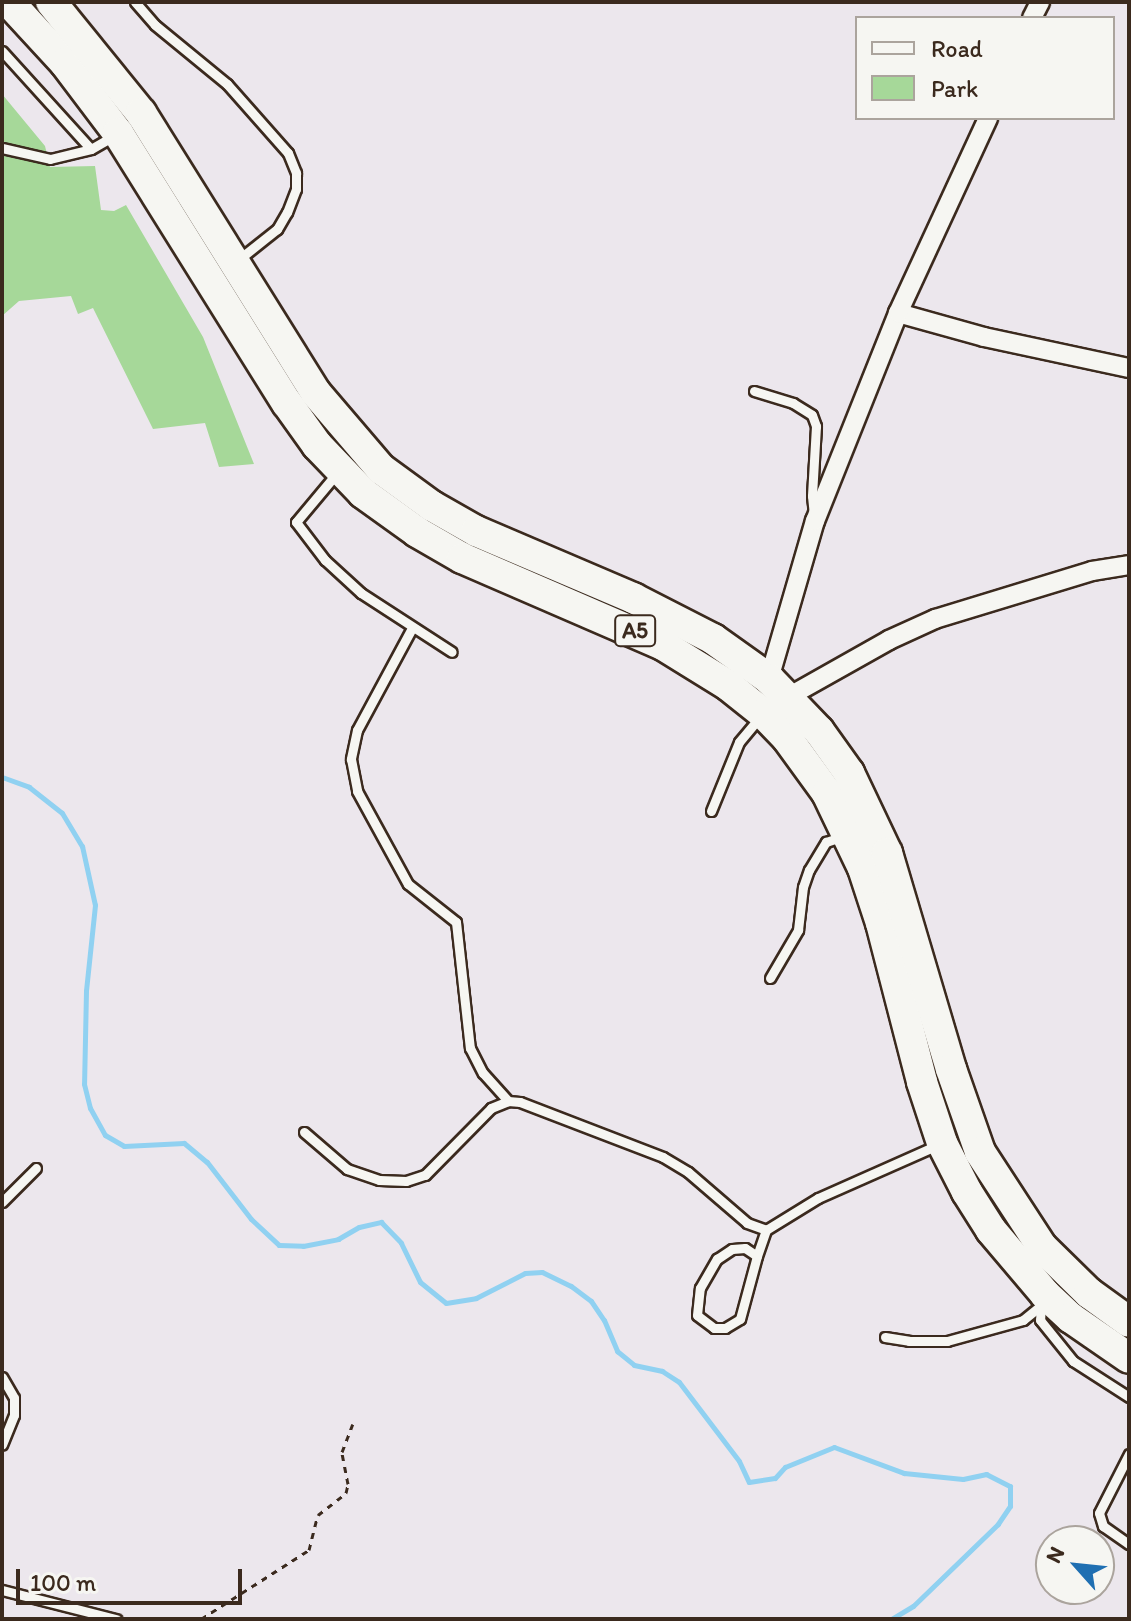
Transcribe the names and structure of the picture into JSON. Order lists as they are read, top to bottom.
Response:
{
  "streets": {
    "highway": ["A5"]
  },
  "legend": ["Road", "Park"],
  "scale_bar": "100 m",
  "north": "top left"
}
